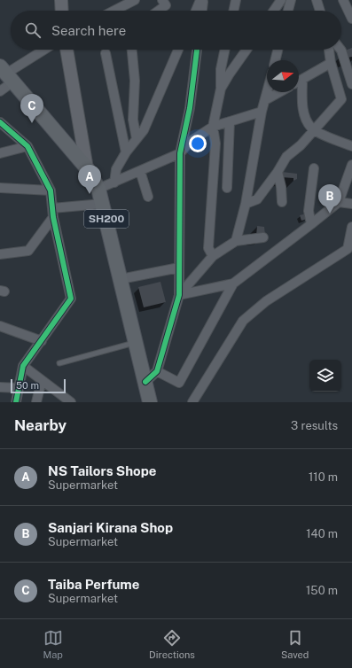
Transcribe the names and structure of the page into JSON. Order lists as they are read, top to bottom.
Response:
{
  "streets": {
    "main road": ["SH200"]
  },
  "scale_bar": "50 m",
  "north": "right",
  "page": {
    "search": "Search here",
    "pins": ["C", "A", "B"],
    "scale": "50 m",
    "heading": ["Nearby", "3 results"],
    "list": [
      {
        "mark": "A",
        "name": "NS Tailors Shope",
        "note": "Supermarket",
        "value": "110 m"
      },
      {
        "mark": "B",
        "name": "Sanjari Kirana Shop",
        "note": "Supermarket",
        "value": "140 m"
      },
      {
        "mark": "C",
        "name": "Taiba Perfume",
        "note": "Supermarket",
        "value": "150 m"
      }
    ],
    "nav": ["Map", "Directions", "Saved"]
  }
}
